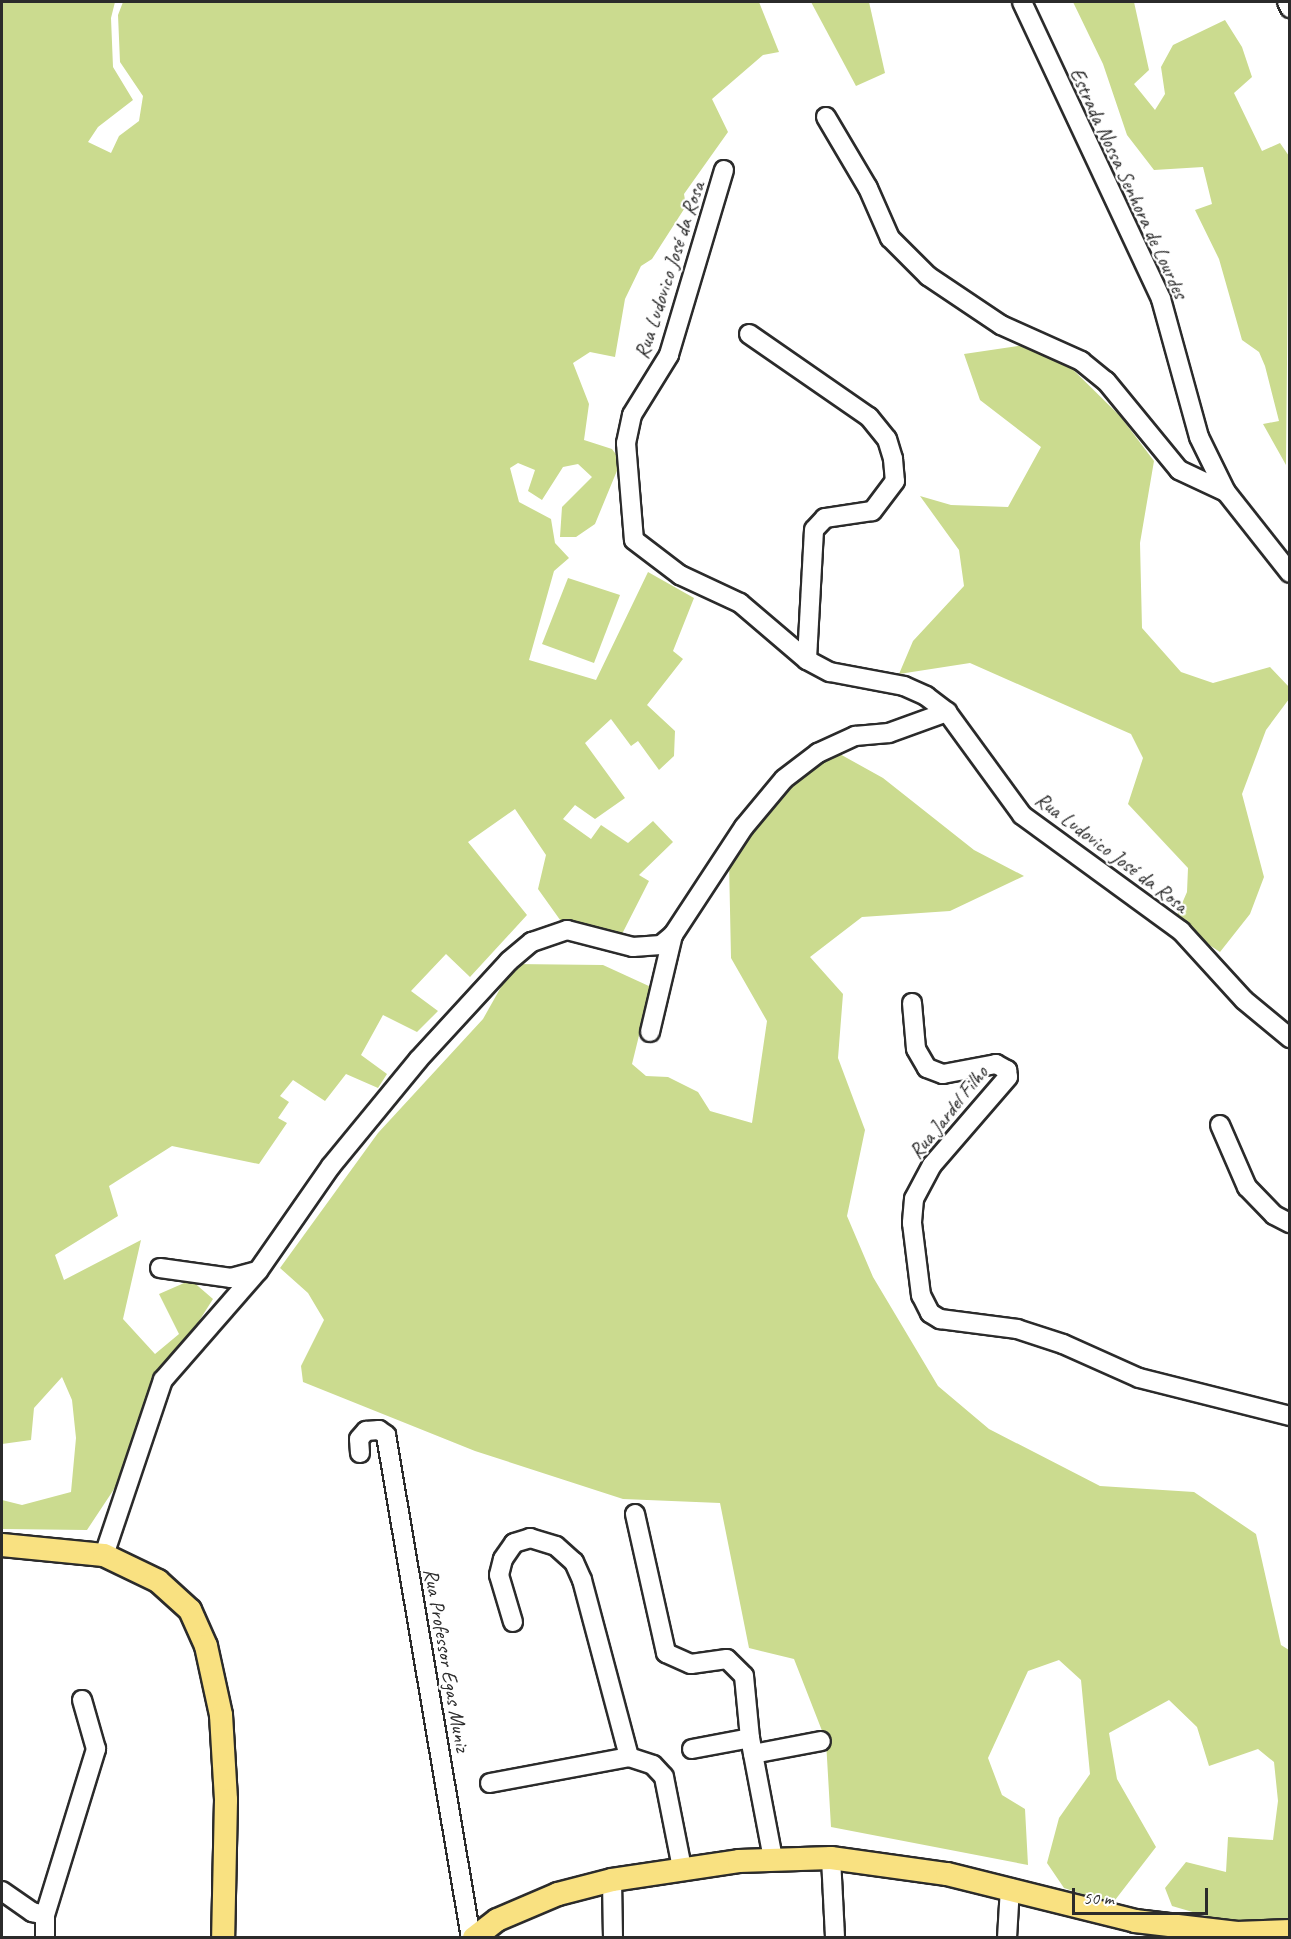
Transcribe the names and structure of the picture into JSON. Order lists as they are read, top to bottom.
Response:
{
  "streets": {
    "street": [
      "Estrada Nossa Senhora de Lourdes",
      "Rua Ludovico José da Rosa",
      "Rua Jardel Filho",
      "Rua Professor Egas Muniz"
    ]
  },
  "scale_bar": "50 m"
}
